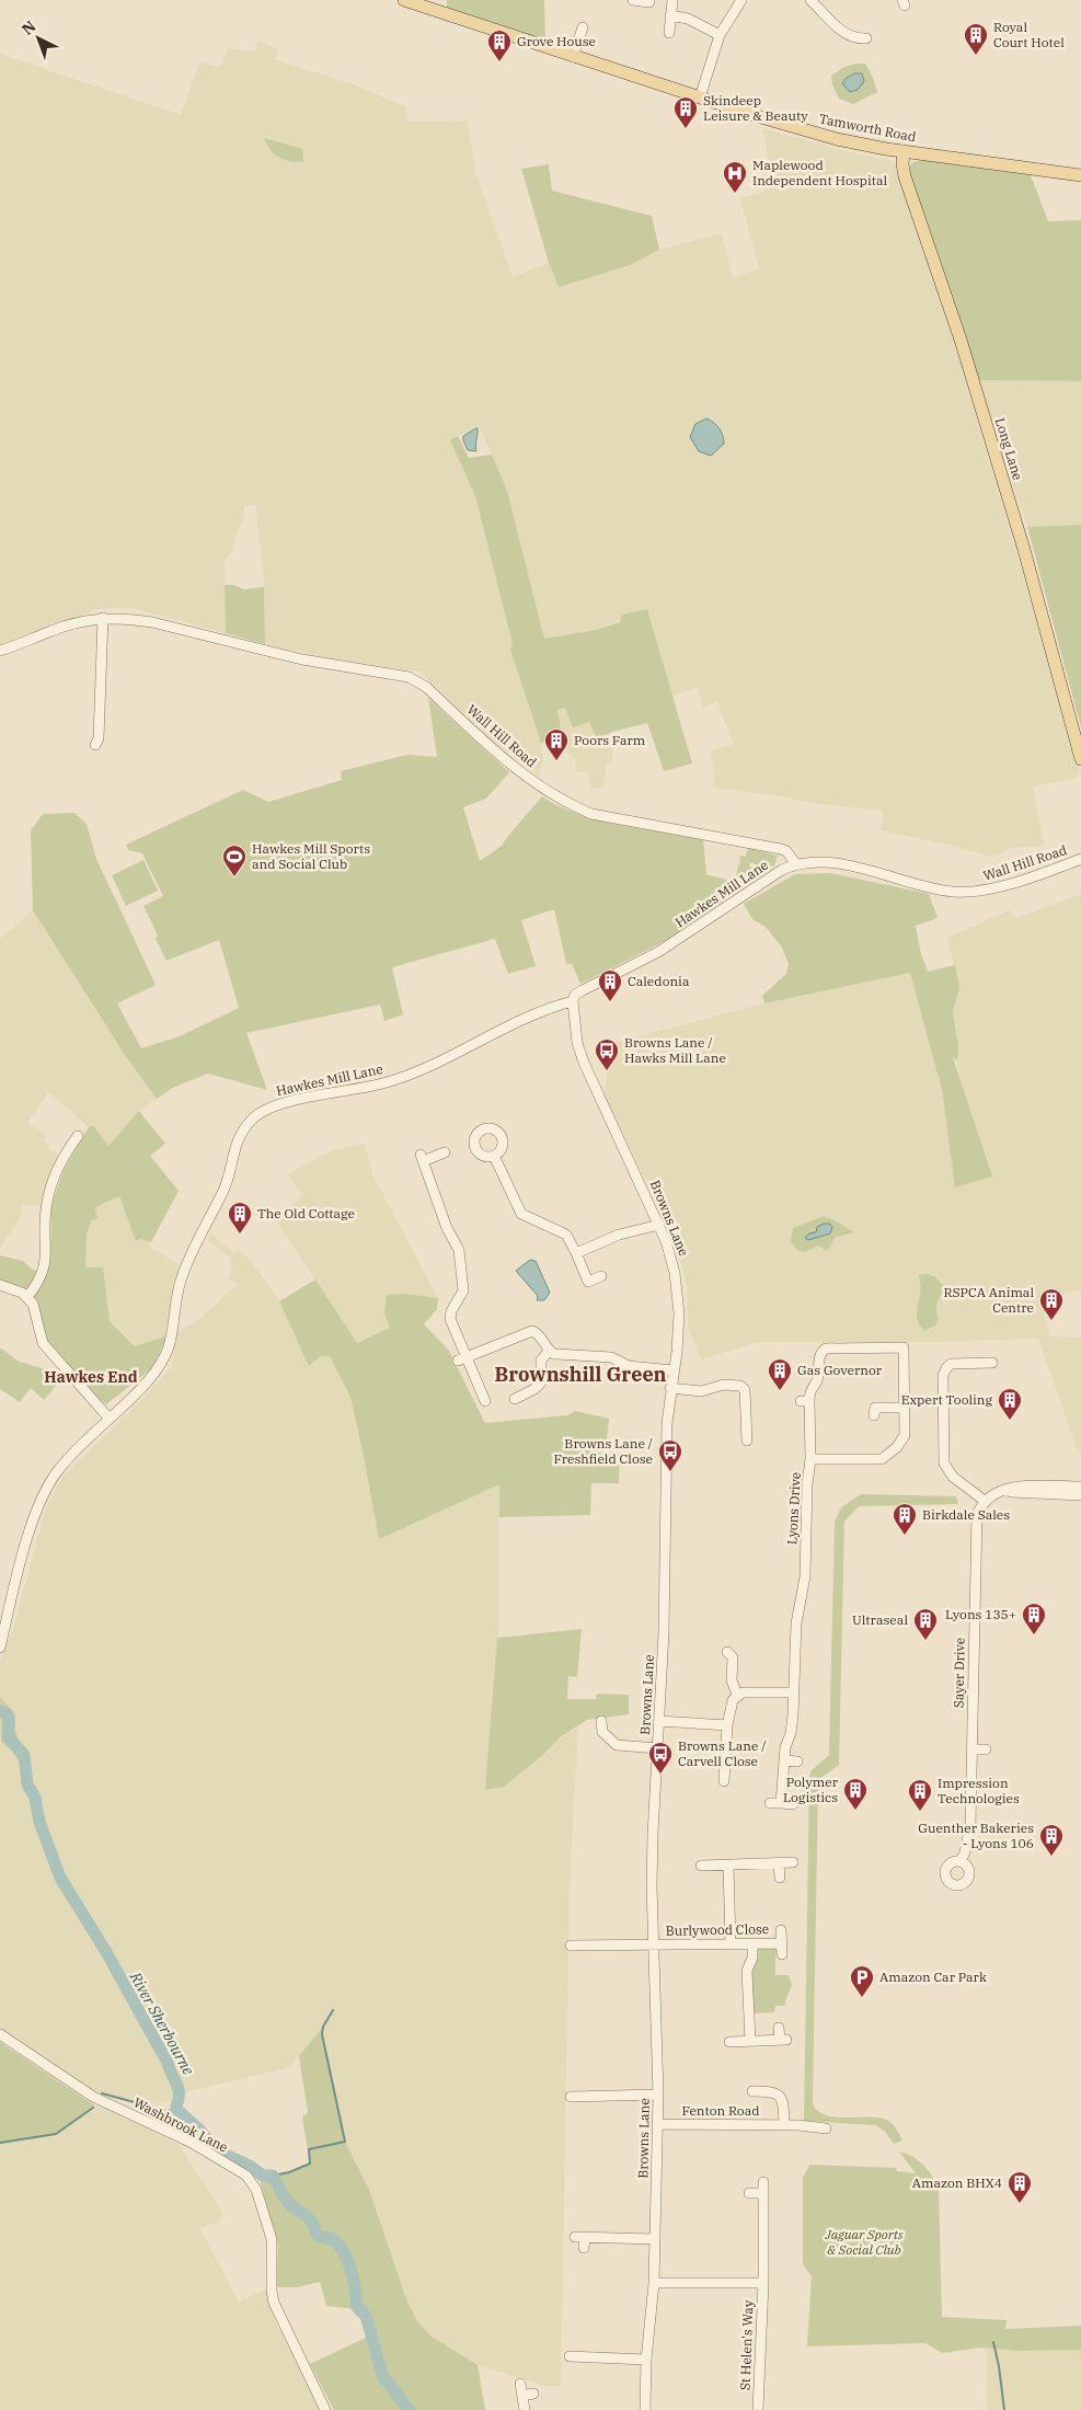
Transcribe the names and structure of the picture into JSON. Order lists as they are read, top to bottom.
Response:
{
  "streets": {
    "main road": ["Tamworth Road", "Long Lane"],
    "street": [
      "Wall Hill Road",
      "Hawkes Mill Lane",
      "Browns Lane",
      "Lyons Drive",
      "Sayer Drive",
      "Burlywood Close",
      "Fenton Road",
      "Washbrook Lane",
      "St Helen's Way"
    ]
  },
  "crossings": [
    ["Tamworth Road", "Long Lane"],
    ["Wall Hill Road", "Hawkes Mill Lane"],
    ["Hawkes Mill Lane", "Browns Lane"],
    ["Browns Lane", "Burlywood Close"],
    ["Browns Lane", "Fenton Road"],
    ["Browns Lane", "St Helen's Way"]
  ],
  "districts": ["Brownshill Green", "Hawkes End"],
  "water": ["River Sherbourne"],
  "parks": ["Jaguar Sports & Social Club"],
  "places": {
    "building": [
      "Royal Court Hotel",
      "Grove House",
      "Skindeep Leisure & Beauty",
      "Poors Farm",
      "Caledonia",
      "The Old Cottage",
      "RSPCA Animal Centre",
      "Gas Governor",
      "Expert Tooling",
      "Birkdale Sales",
      "Lyons 135+",
      "Ultraseal",
      "Polymer Logistics",
      "Impression Technologies",
      "Guenther Bakeries - Lyons 106",
      "Amazon BHX4"
    ],
    "hospital": ["Maplewood Independent Hospital"],
    "sports": ["Hawkes Mill Sports and Social Club"],
    "bus stop": ["Browns Lane / Hawks Mill Lane", "Browns Lane / Freshfield Close", "Browns Lane / Carvell Close"],
    "parking": ["Amazon Car Park"]
  },
  "north": "top left"
}
